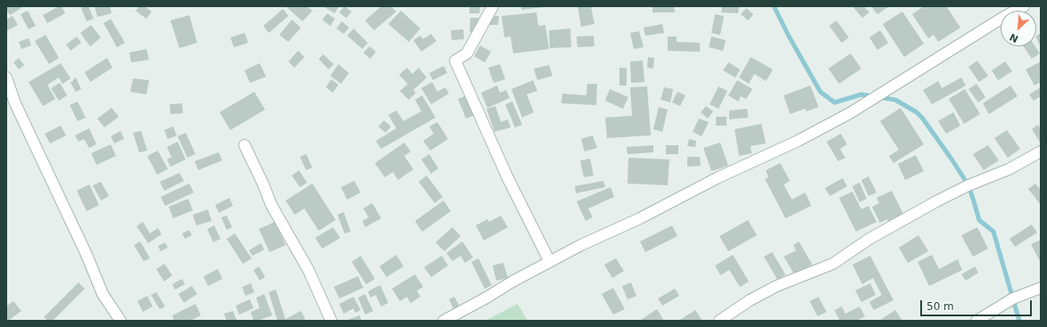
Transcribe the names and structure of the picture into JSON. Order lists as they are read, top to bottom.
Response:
{
  "scale_bar": "50 m",
  "north": "bottom left"
}
